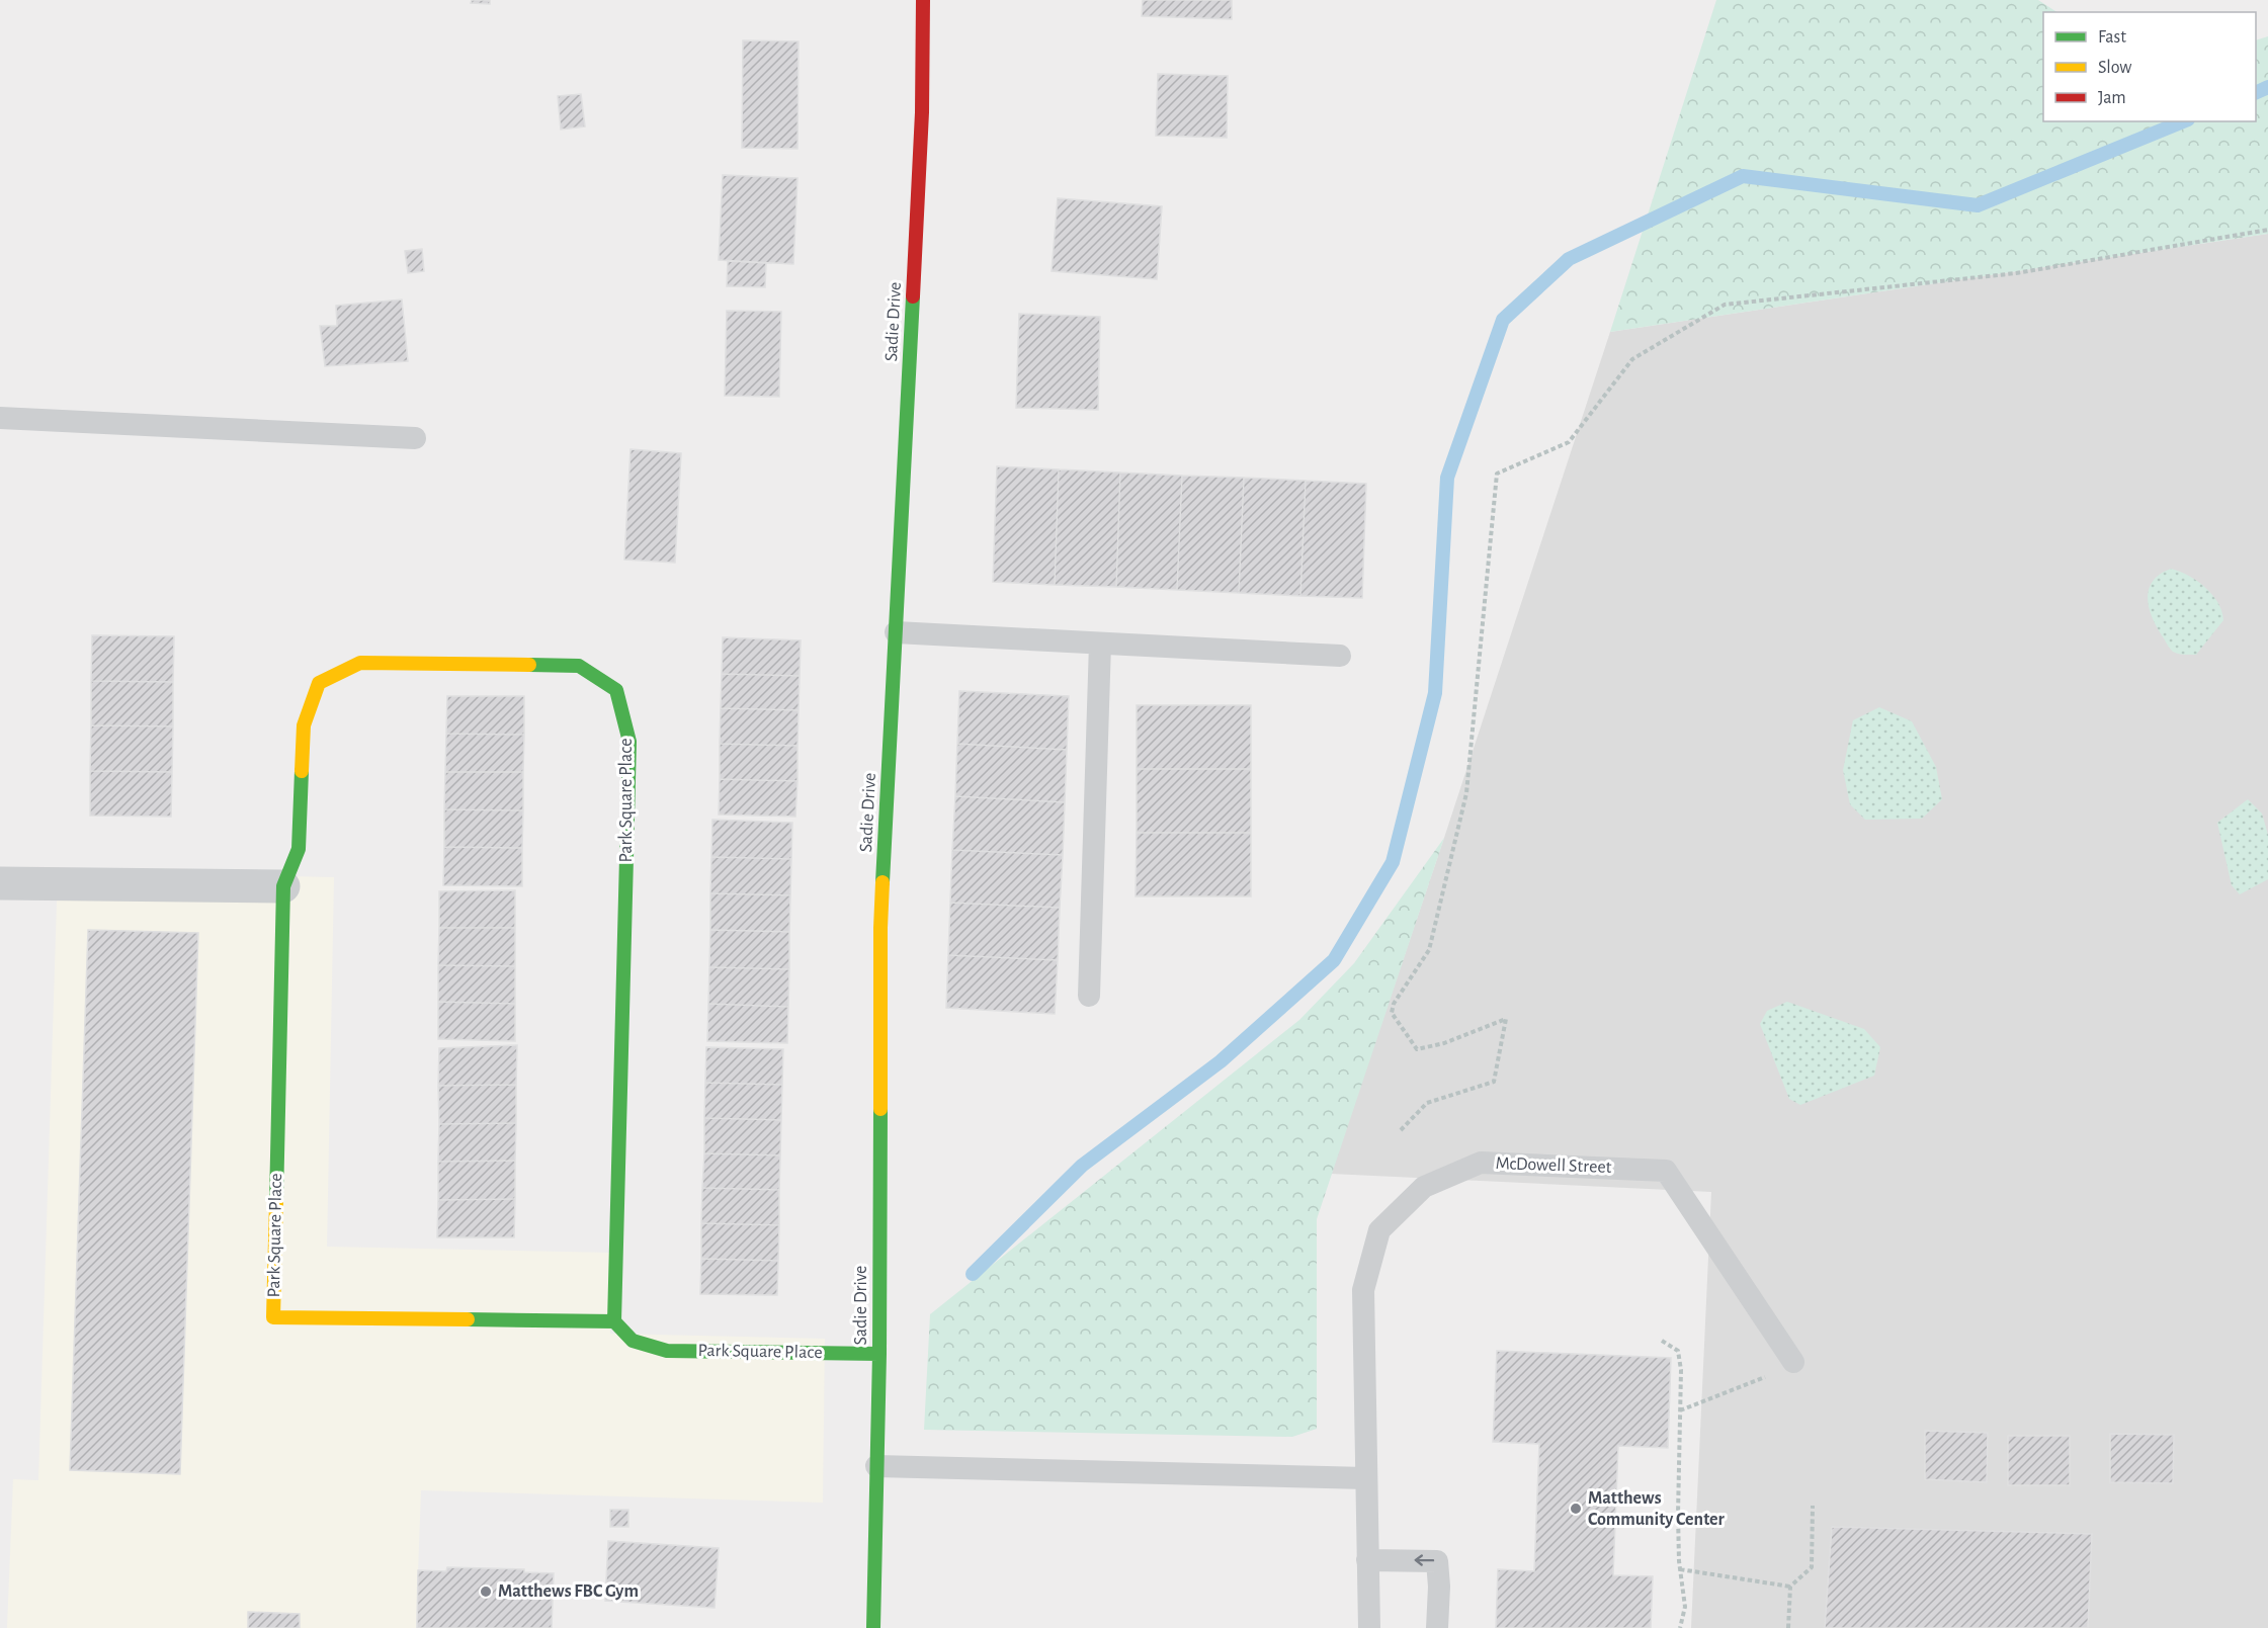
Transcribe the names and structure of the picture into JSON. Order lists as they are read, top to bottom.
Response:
{
  "streets": {
    "street": ["Sadie Drive", "Park Square Place"],
    "lane": ["McDowell Street"]
  },
  "crossings": [
    ["Sadie Drive", "Park Square Place"]
  ],
  "places": ["Matthews Community Center", "Matthews FBC Gym"],
  "legend": ["Fast", "Slow", "Jam"]
}
